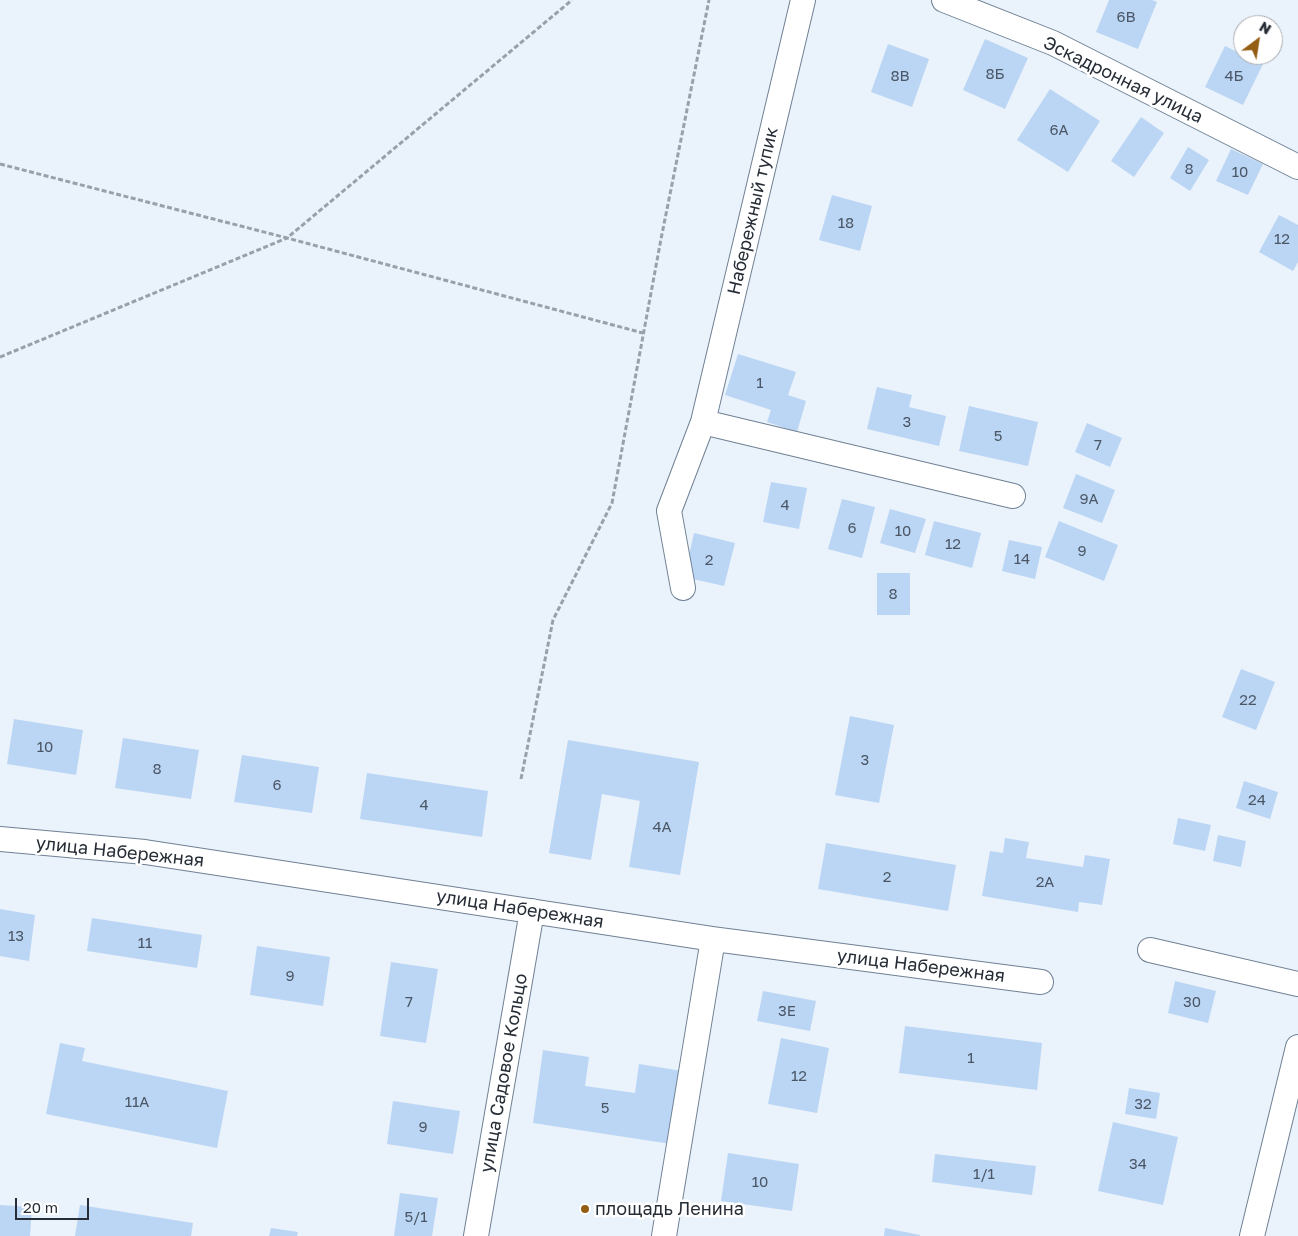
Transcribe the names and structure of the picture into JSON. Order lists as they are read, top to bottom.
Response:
{
  "streets": {
    "street": [
      "Эскадронная улица",
      "Набережный тупик",
      "улица Набережная",
      "улица Садовое Кольцо"
    ]
  },
  "crossings": [
    ["улица Набережная", "улица Садовое Кольцо"]
  ],
  "places": ["площадь Ленина"],
  "house_numbers": [
    "6В",
    "8Б",
    "8В",
    "4Б",
    "6А",
    "8",
    "10",
    "18",
    "12",
    "1",
    "3",
    "5",
    "7",
    "9А",
    "4",
    "6",
    "10",
    "12",
    "9",
    "14",
    "2",
    "8",
    "22",
    "10",
    "3",
    "8",
    "6",
    "24",
    "4",
    "4А",
    "2",
    "2А",
    "13",
    "11",
    "9",
    "7",
    "30",
    "3Е",
    "1",
    "12",
    "11А",
    "32",
    "5",
    "9",
    "34",
    "1/1",
    "10",
    "5/1"
  ],
  "scale_bar": "20 m",
  "north": "top right"
}
